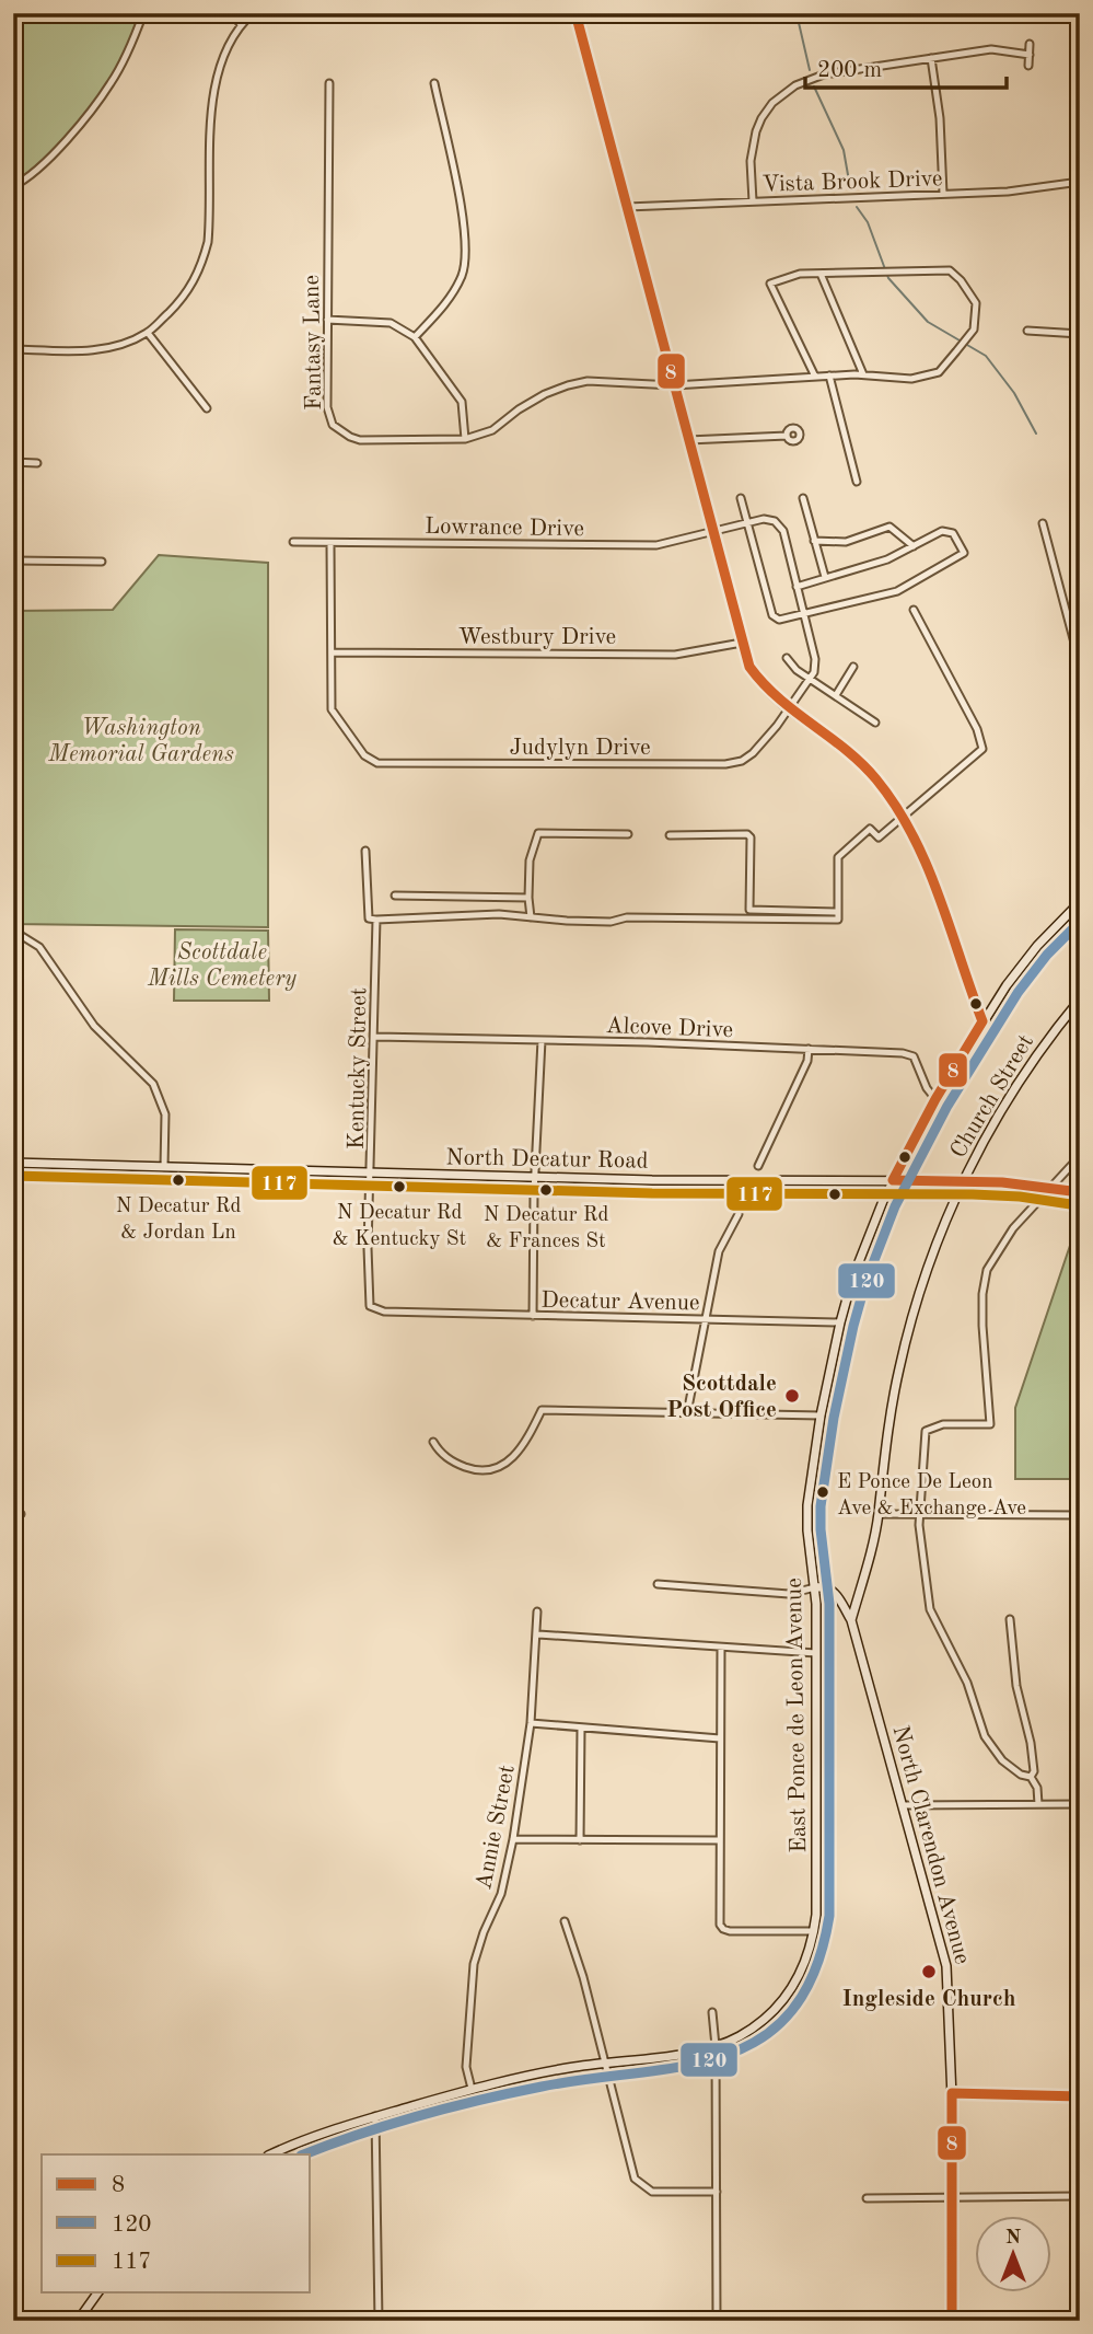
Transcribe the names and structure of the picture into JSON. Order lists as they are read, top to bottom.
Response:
{
  "streets": {
    "main road": [
      "Church Street",
      "North Decatur Road",
      "East Ponce de Leon Avenue",
      "North Clarendon Avenue"
    ],
    "street": [
      "Vista Brook Drive",
      "Fantasy Lane",
      "Lowrance Drive",
      "Westbury Drive",
      "Judylyn Drive",
      "Alcove Drive",
      "Kentucky Street",
      "Decatur Avenue",
      "Annie Street"
    ]
  },
  "crossings": [
    ["Westbury Drive", "Judylyn Drive"],
    ["Alcove Drive", "Kentucky Street"],
    ["Alcove Drive", "East Ponce de Leon Avenue"],
    ["Kentucky Street", "North Decatur Road"],
    ["Kentucky Street", "Decatur Avenue"],
    ["Church Street", "North Decatur Road"],
    ["Church Street", "North Clarendon Avenue"],
    ["North Decatur Road", "East Ponce de Leon Avenue"],
    ["Decatur Avenue", "East Ponce de Leon Avenue"],
    ["East Ponce de Leon Avenue", "Annie Street"],
    ["East Ponce de Leon Avenue", "North Clarendon Avenue"]
  ],
  "parks": ["Washington Memorial Gardens", "Scottdale Mills Cemetery"],
  "places": [
    "N Decatur Rd & Jordan Ln",
    "N Decatur Rd & Kentucky St",
    "N Decatur Rd & Frances St",
    "Scottdale Post Office",
    "E Ponce De Leon Ave & Exchange Ave",
    "Ingleside Church"
  ],
  "lines": ["transit line 8", "transit line 120", "transit line 117"],
  "legend": ["8", "120", "117"],
  "scale_bar": "200 m",
  "north": "top"
}
